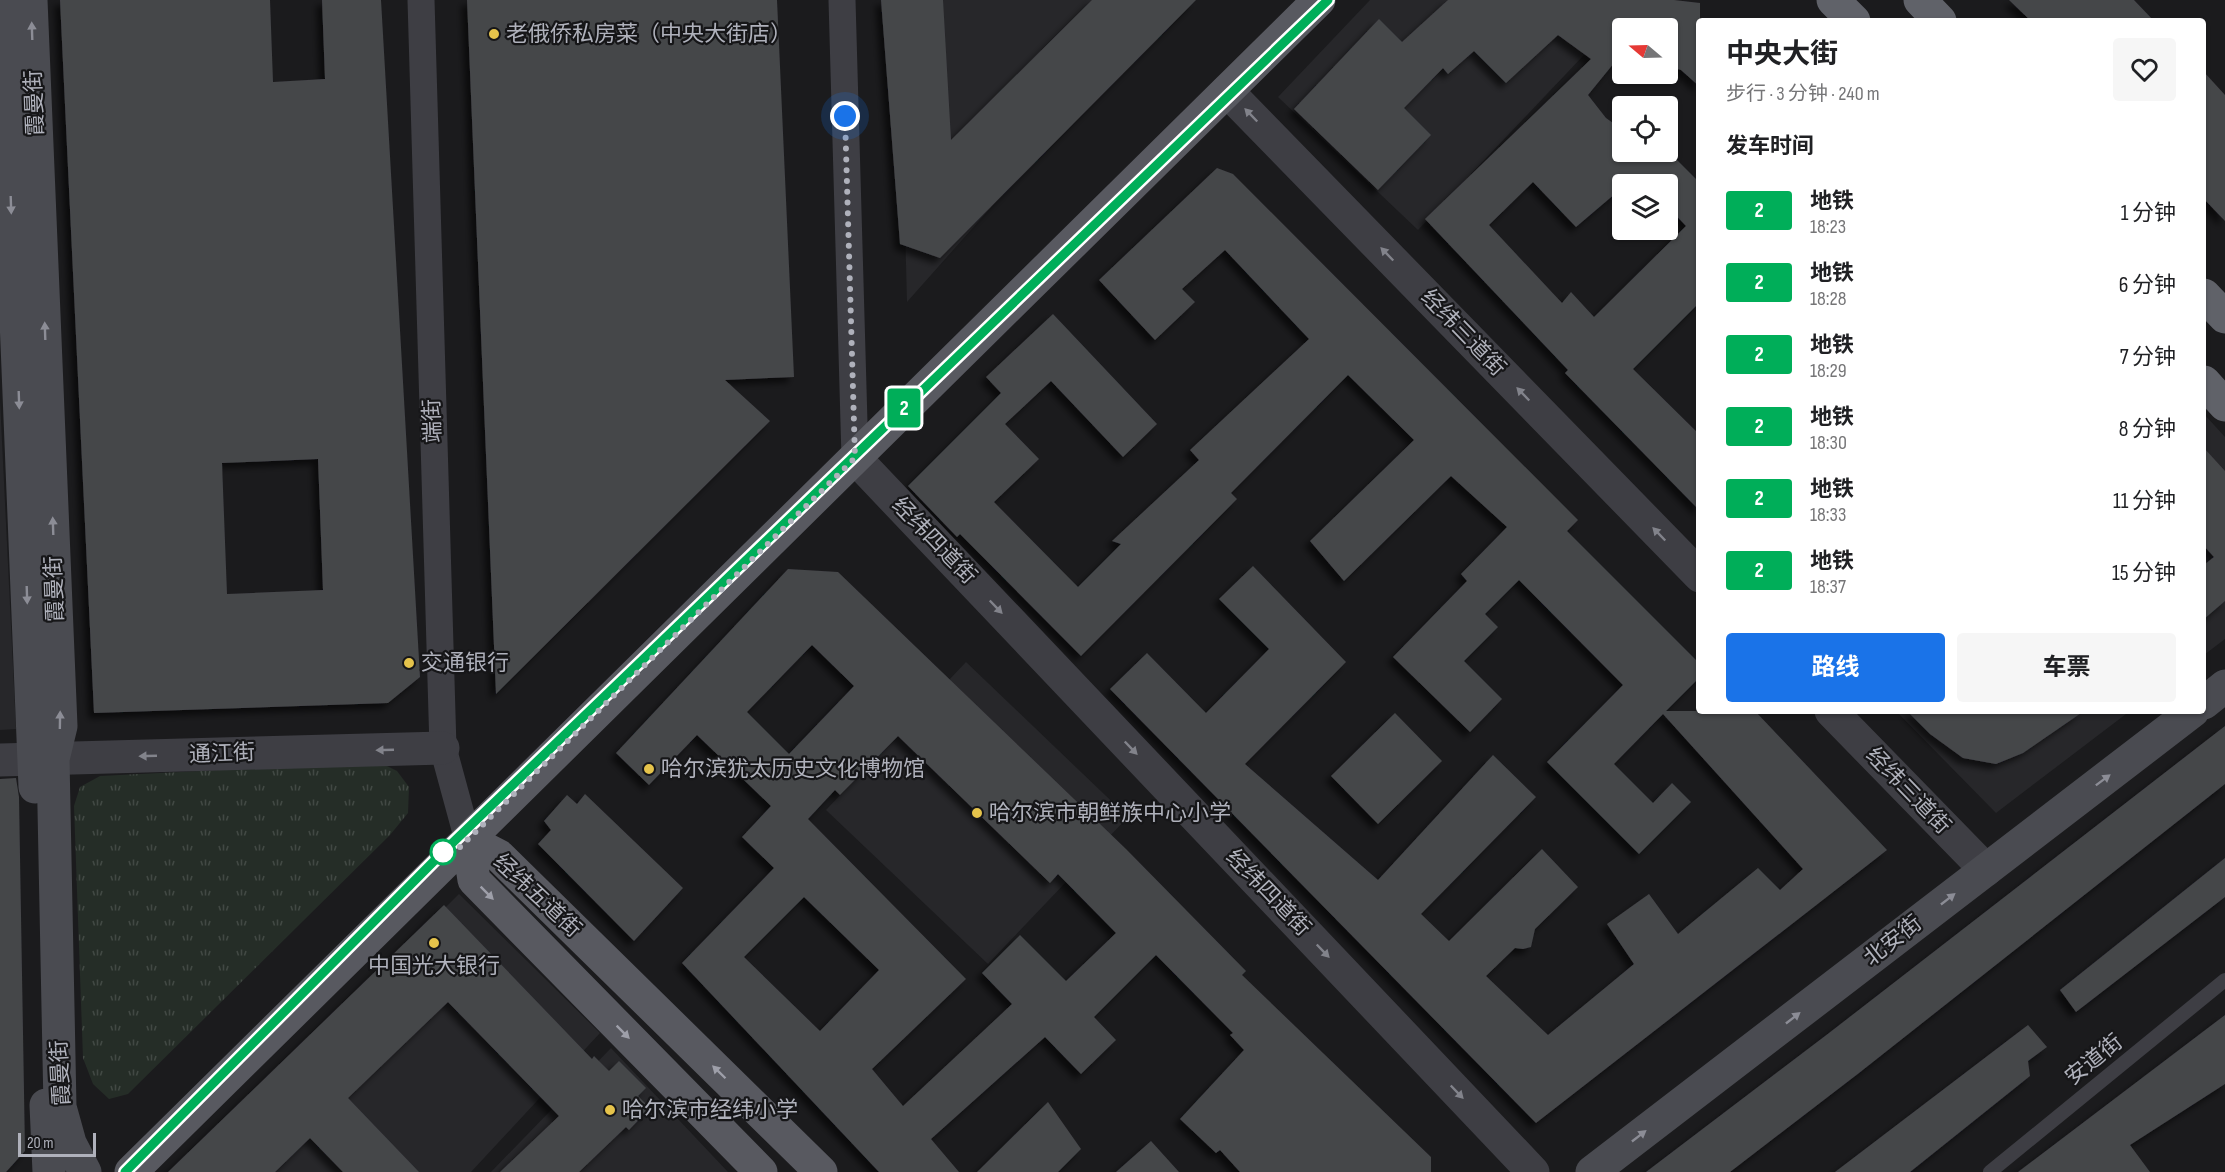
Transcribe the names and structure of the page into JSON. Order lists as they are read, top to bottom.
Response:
{
  "streets": {
    "main road": ["霞曼街", "经纬五道街", "北安街"],
    "street": [
      "经纬三道街",
      "端街",
      "经纬四道街",
      "通江街"
    ],
    "lane": ["安道街"]
  },
  "crossings": [
    ["霞曼街", "通江街"],
    ["经纬三道街", "北安街"],
    ["端街", "通江街"],
    ["端街", "经纬五道街"]
  ],
  "one_way": [
    "经纬三道街",
    "经纬四道街",
    "通江街",
    "北安街"
  ],
  "places": [
    "老俄侨私房菜（中央大街店）",
    "交通银行",
    "哈尔滨犹太历史文化博物馆",
    "哈尔滨市朝鲜族中心小学",
    "中国光大银行",
    "哈尔滨市经纬小学"
  ],
  "lines": ["metro line 2"],
  "scale_bar": "20 m",
  "north": "left",
  "page": {
    "on_map": "2",
    "heading": [
      ["中央大街", "步行 · 3 分钟 · 240 m"],
      "发车时间"
    ],
    "list": [
      {
        "mark": "2",
        "name": "地铁",
        "note": "18:23",
        "value": "1 分钟"
      },
      {
        "mark": "2",
        "name": "地铁",
        "note": "18:28",
        "value": "6 分钟"
      },
      {
        "mark": "2",
        "name": "地铁",
        "note": "18:29",
        "value": "7 分钟"
      },
      {
        "mark": "2",
        "name": "地铁",
        "note": "18:30",
        "value": "8 分钟"
      },
      {
        "mark": "2",
        "name": "地铁",
        "note": "18:33",
        "value": "11 分钟"
      },
      {
        "mark": "2",
        "name": "地铁",
        "note": "18:37",
        "value": "15 分钟"
      }
    ],
    "buttons": ["路线", "车票"],
    "scale": "20 m"
  }
}
